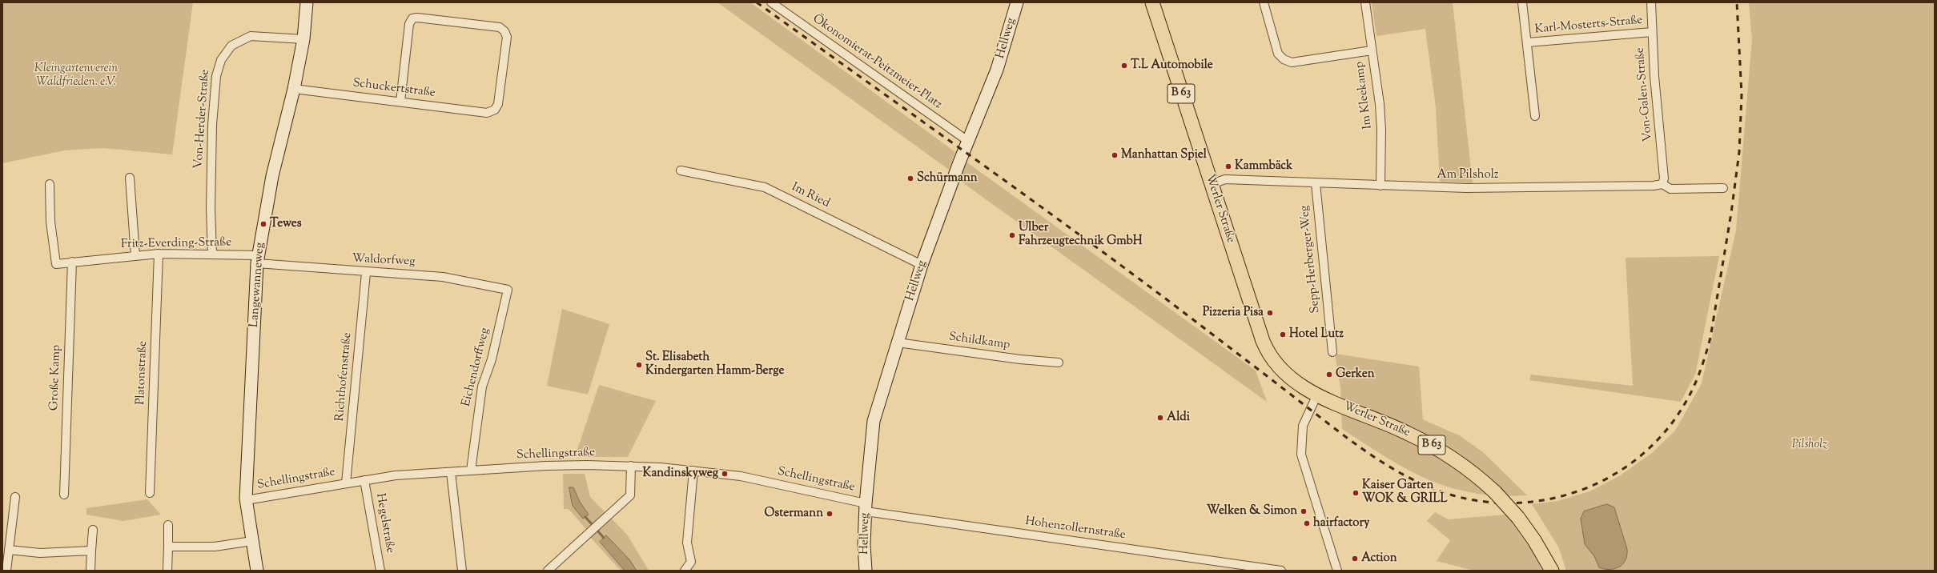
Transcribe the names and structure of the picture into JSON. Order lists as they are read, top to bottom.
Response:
{
  "streets": {
    "main road": ["B 63", "Werler Straße"],
    "street": [
      "Karl-Mosterts-Straße",
      "Hellweg",
      "Ökonomierat-Peitzmeier-Platz",
      "Schuckertstraße",
      "Von-Galen-Straße",
      "Im Kleekamp",
      "Von-Herder-Straße",
      "Am Pilsholz",
      "Im Ried",
      "Fritz-Everding-Straße",
      "Sepp-Herberger-Weg",
      "Waldorfweg",
      "Langewanneweg",
      "Schildkamp",
      "Eichendorffweg",
      "Platonstraße",
      "Richthofenstraße",
      "Große Kamp",
      "Schellingstraße",
      "Hegelstraße",
      "Hohenzollernstraße"
    ]
  },
  "crossings": [
    ["Karl-Mosterts-Straße", "Von-Galen-Straße"],
    ["Hellweg", "Ökonomierat-Peitzmeier-Platz"],
    ["Hellweg", "Im Ried"],
    ["Hellweg", "Schildkamp"],
    ["Hellweg", "Schellingstraße"],
    ["Hellweg", "Hohenzollernstraße"],
    ["Schuckertstraße", "Langewanneweg"],
    ["Von-Galen-Straße", "Am Pilsholz"],
    ["Im Kleekamp", "Am Pilsholz"],
    ["Von-Herder-Straße", "Fritz-Everding-Straße"],
    ["Von-Herder-Straße", "Langewanneweg"],
    ["Am Pilsholz", "Werler Straße"],
    ["Am Pilsholz", "Sepp-Herberger-Weg"],
    ["Fritz-Everding-Straße", "Waldorfweg"],
    ["Fritz-Everding-Straße", "Langewanneweg"],
    ["Fritz-Everding-Straße", "Platonstraße"],
    ["Fritz-Everding-Straße", "Große Kamp"],
    ["Waldorfweg", "Langewanneweg"],
    ["Waldorfweg", "Eichendorffweg"],
    ["Waldorfweg", "Richthofenstraße"],
    ["Langewanneweg", "Schellingstraße"],
    ["Eichendorffweg", "Schellingstraße"],
    ["Richthofenstraße", "Schellingstraße"],
    ["Schellingstraße", "Hegelstraße"],
    ["Schellingstraße", "Hohenzollernstraße"]
  ],
  "parks": ["Kleingartenverein Waldfrieden. e.V.", "Pilsholz"],
  "places": [
    "T.L Automobile",
    "Manhattan Spiel",
    "Kammbäck",
    "Schürmann",
    "Tewes",
    "Ulber Fahrzeugtechnik GmbH",
    "Pizzeria Pisa",
    "Hotel Lutz",
    "St. Elisabeth Kindergarten Hamm-Berge",
    "Gerken",
    "Aldi",
    "Kandinskyweg",
    "Kaiser Garten WOK & GRILL",
    "Welken & Simon",
    "Ostermann",
    "hairfactory",
    "Action"
  ]
}
